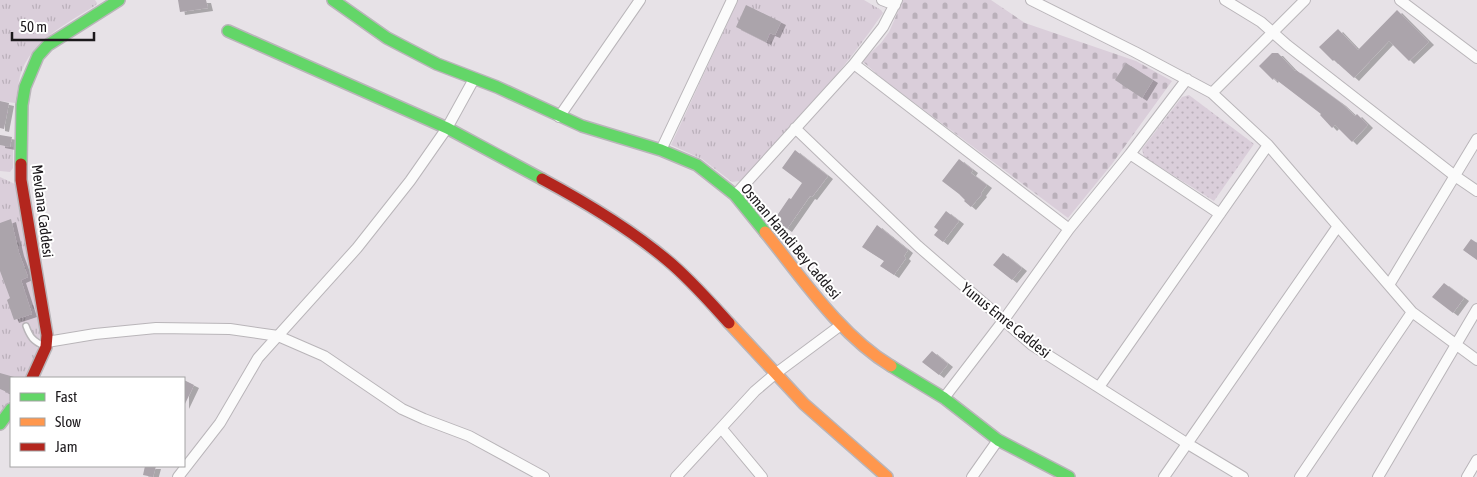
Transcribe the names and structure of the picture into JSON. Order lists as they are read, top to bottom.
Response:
{
  "streets": {
    "street": ["Mevlana Caddesi", "Osman Hamdi Bey Caddesi", "Yunus Emre Caddesi"]
  },
  "legend": ["Fast", "Slow", "Jam"],
  "scale_bar": "50 m"
}
